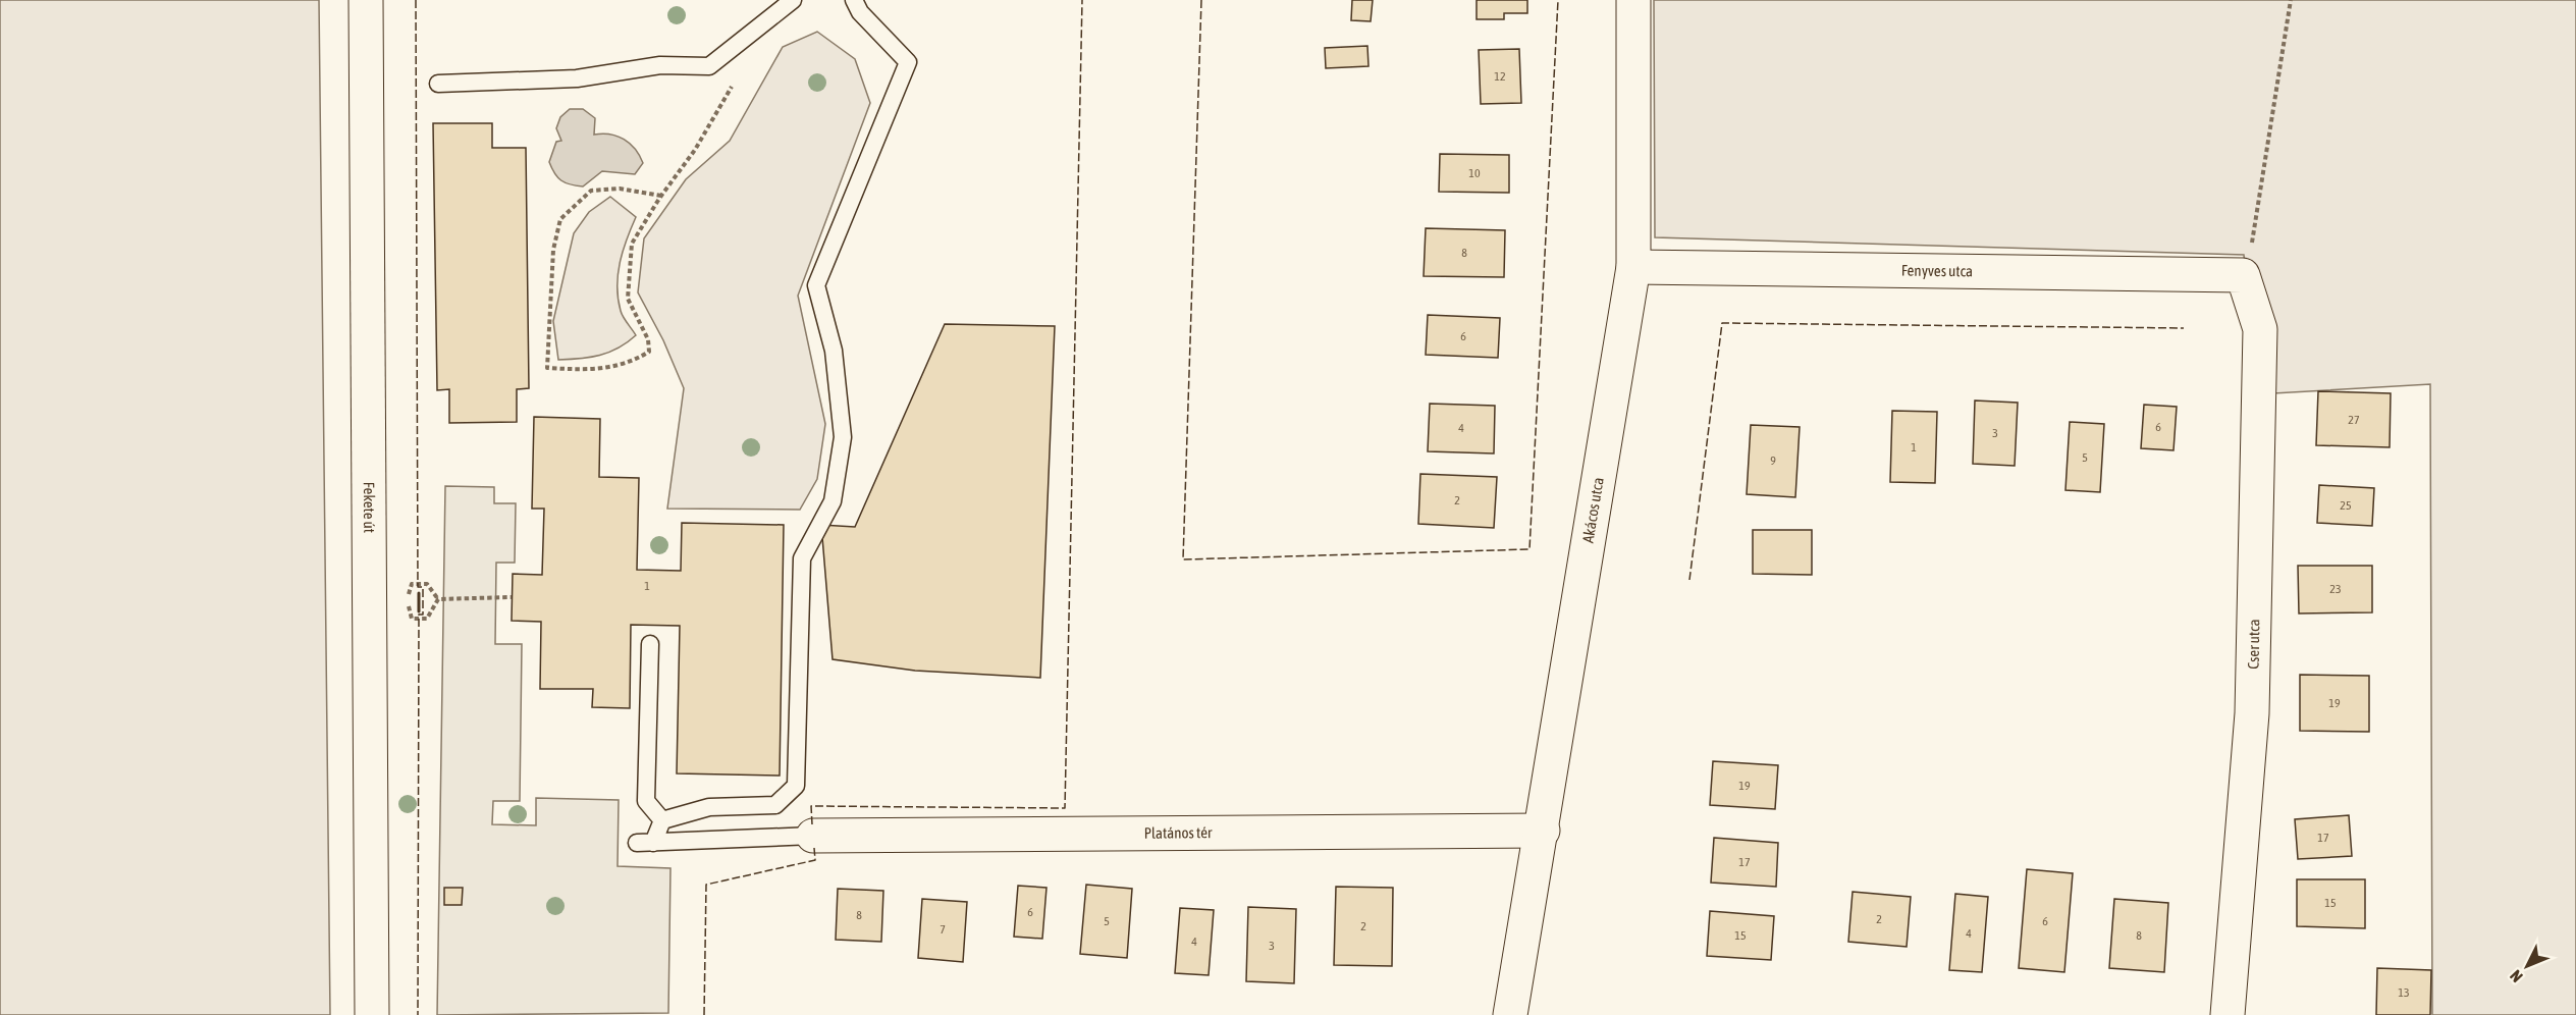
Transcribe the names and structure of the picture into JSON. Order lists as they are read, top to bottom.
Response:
{
  "streets": {
    "street": [
      "Fenyves utca",
      "Fekete út",
      "Akácos utca",
      "Cser utca",
      "Platános tér"
    ]
  },
  "crossings": [
    ["Fenyves utca", "Akácos utca"],
    ["Fenyves utca", "Cser utca"],
    ["Akácos utca", "Platános tér"]
  ],
  "house_numbers": [
    "12",
    "10",
    "8",
    "6",
    "27",
    "6",
    "4",
    "3",
    "1",
    "5",
    "9",
    "2",
    "25",
    "1",
    "23",
    "19",
    "19",
    "17",
    "17",
    "15",
    "6",
    "8",
    "2",
    "5",
    "6",
    "2",
    "7",
    "4",
    "15",
    "8",
    "4",
    "3",
    "13"
  ],
  "north": "bottom left"
}
